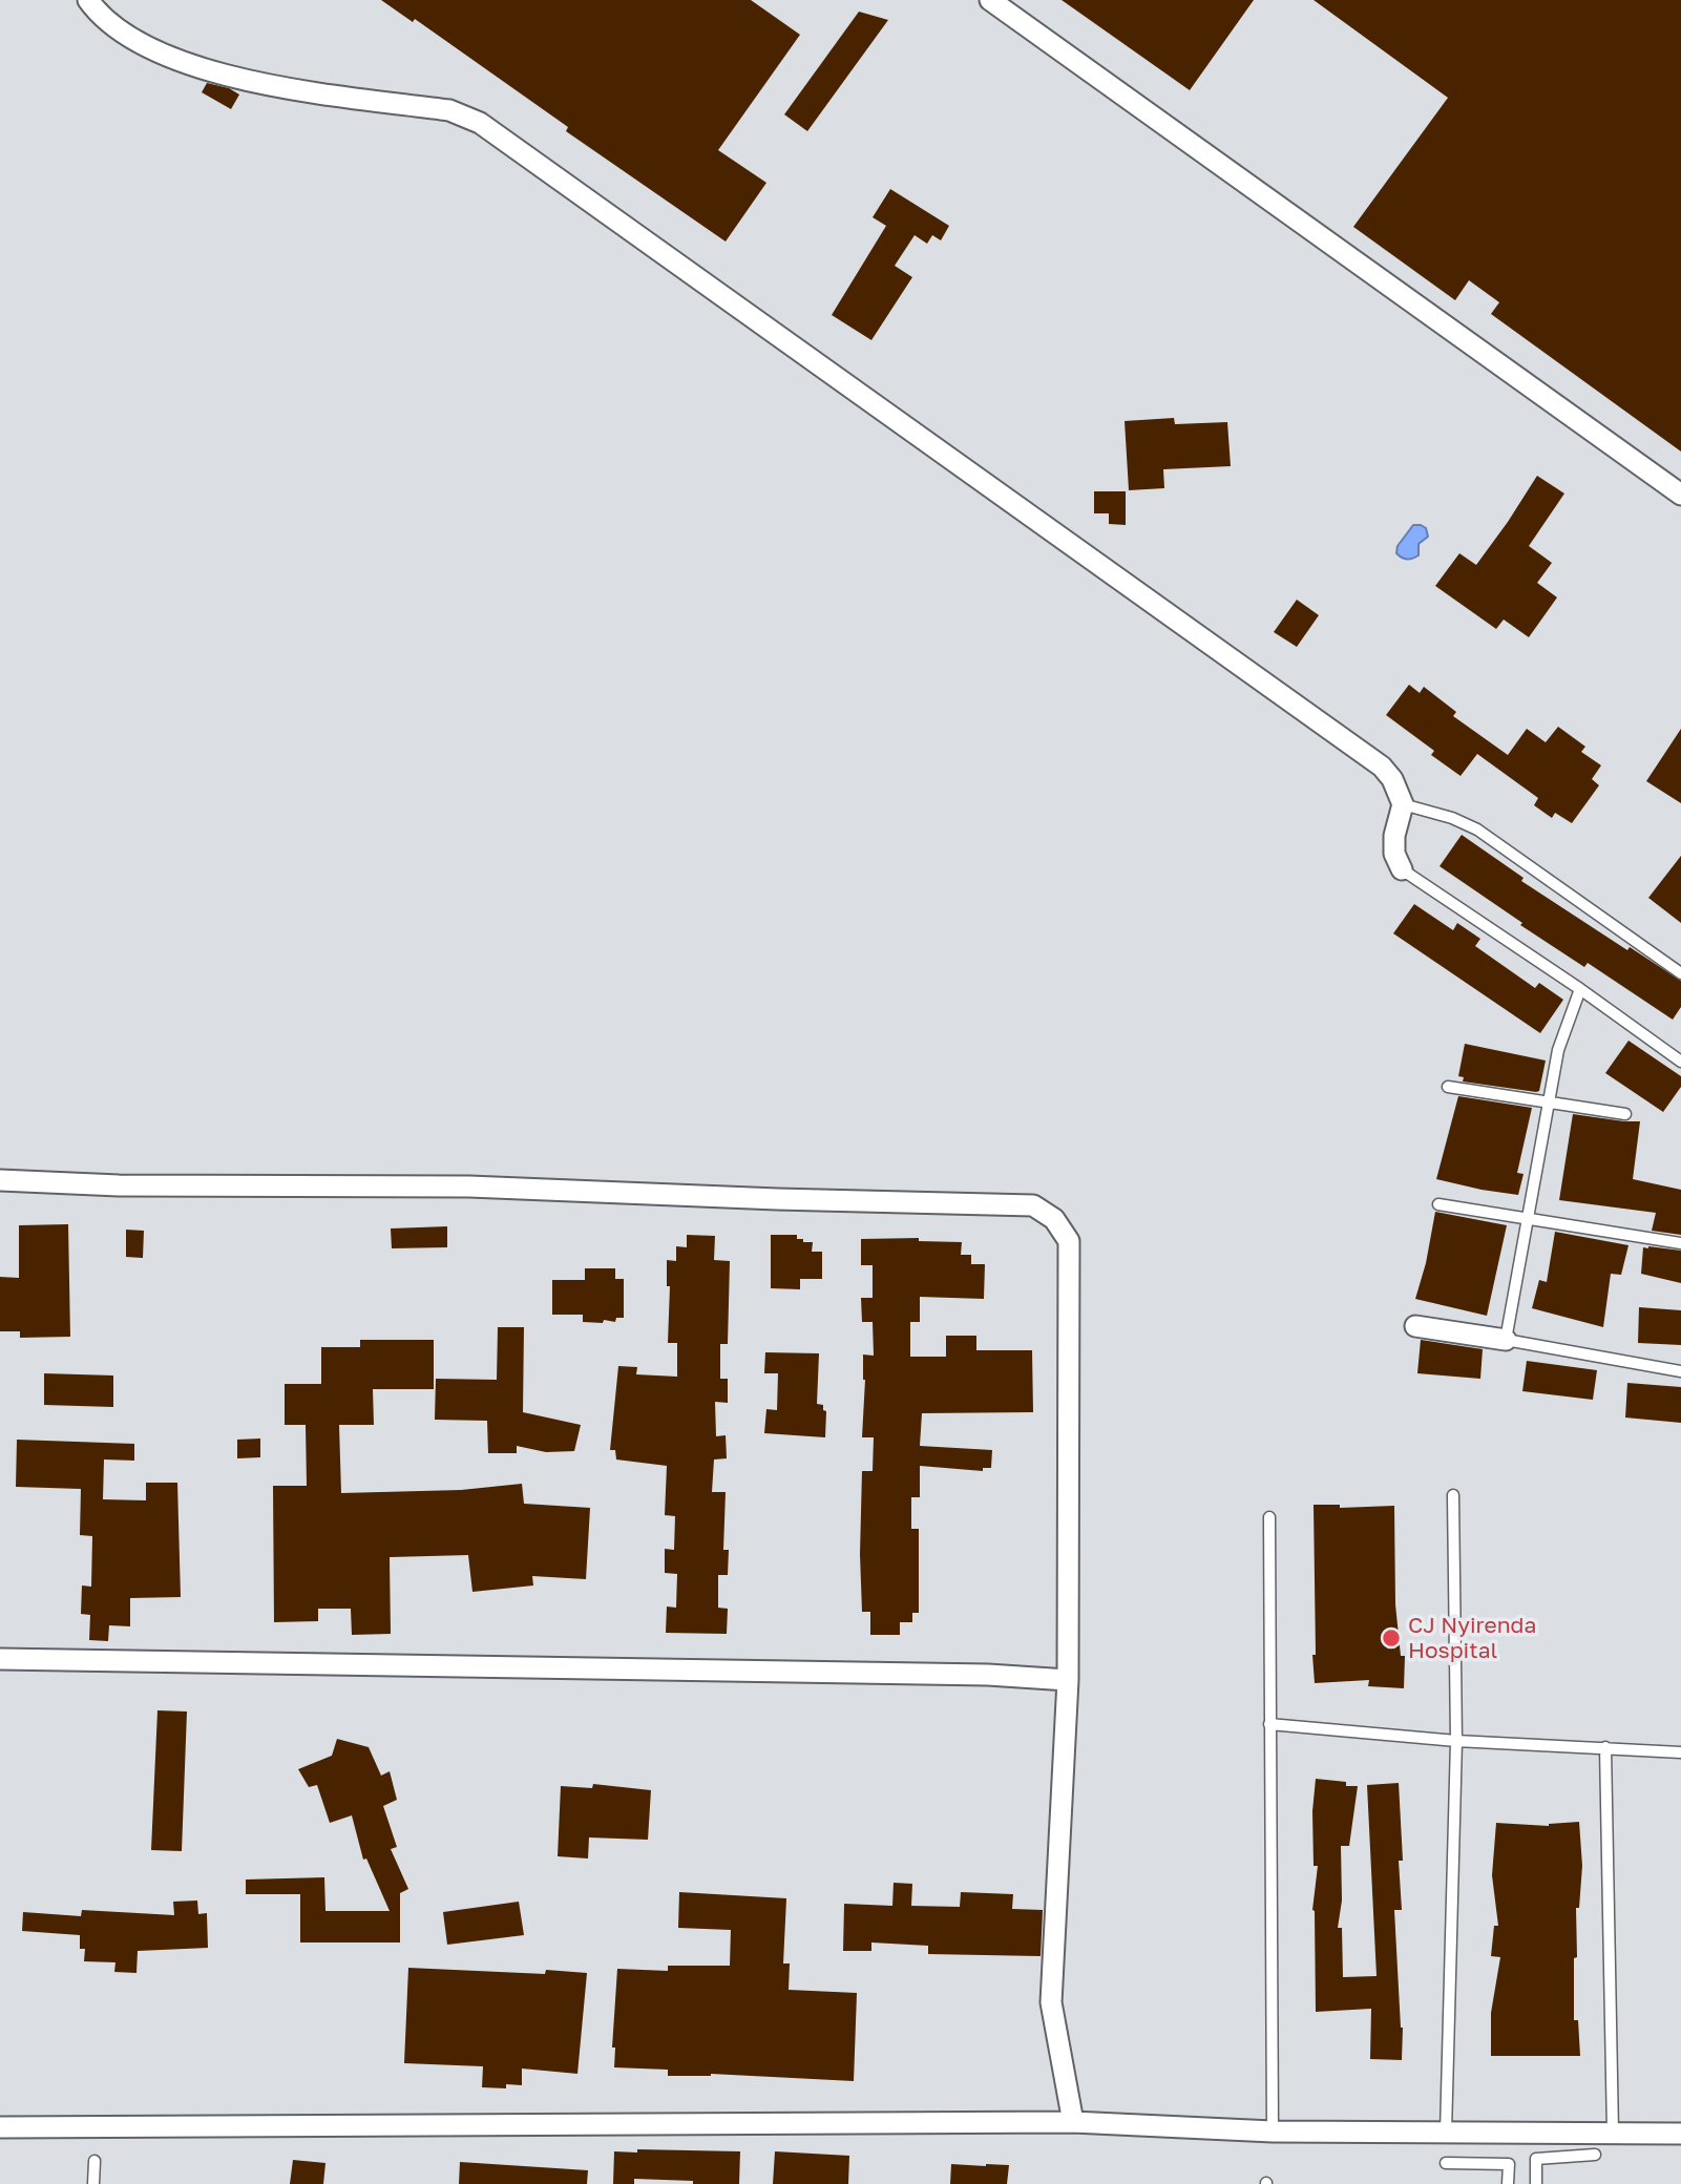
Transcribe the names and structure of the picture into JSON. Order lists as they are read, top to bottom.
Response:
{
  "places": ["CJ Nyirenda Hospital"]
}
